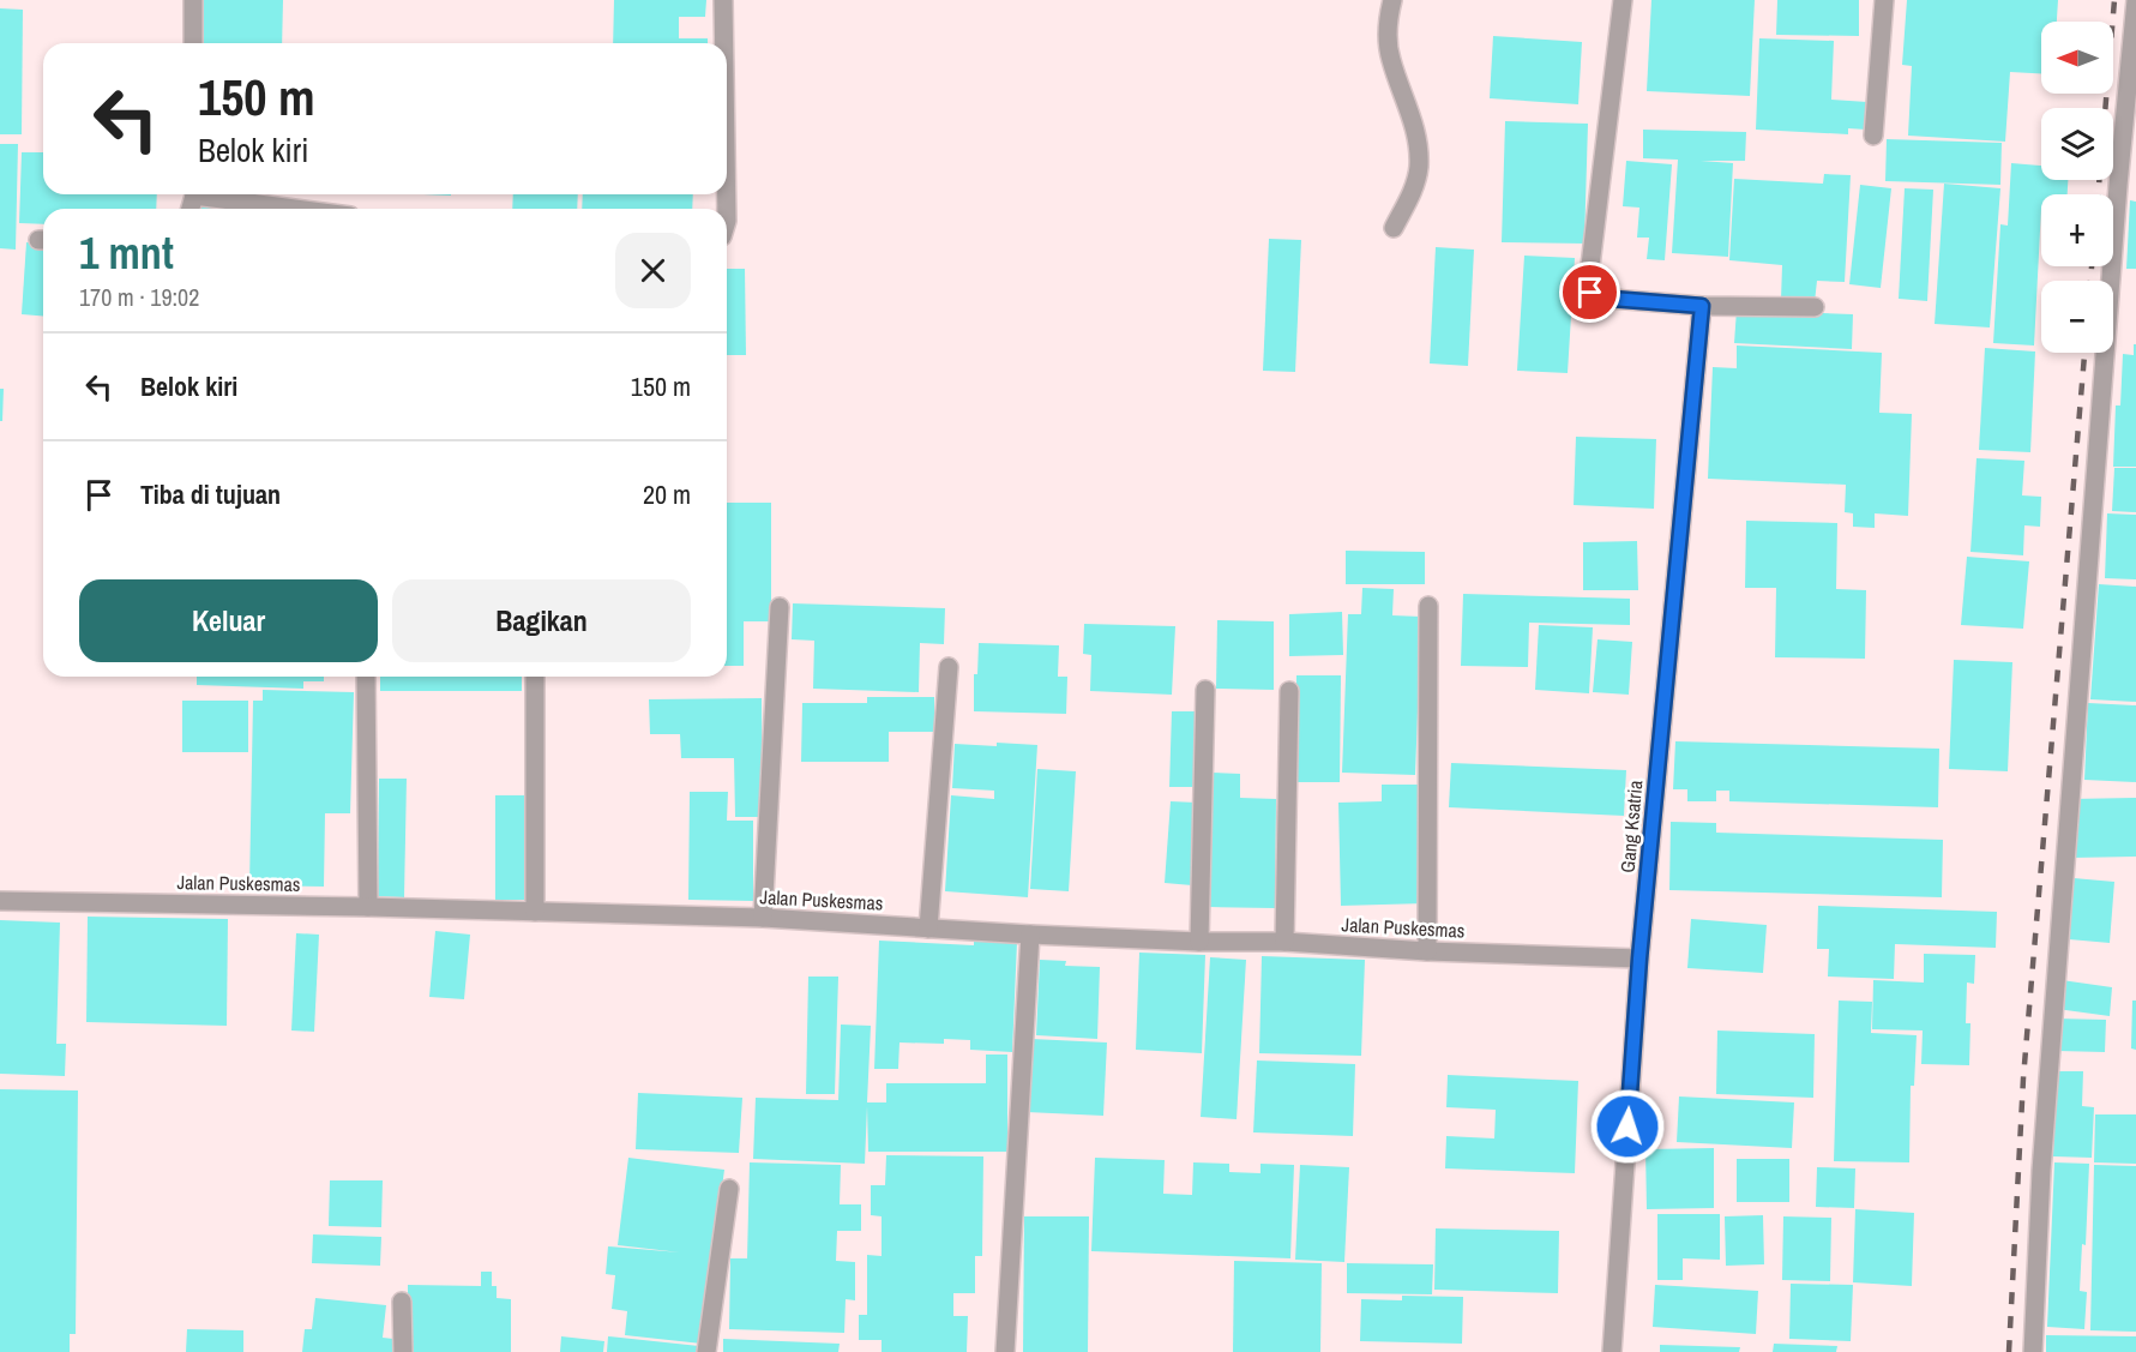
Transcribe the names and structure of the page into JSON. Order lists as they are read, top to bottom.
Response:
{
  "streets": {
    "street": ["Gang Ksatria", "Jalan Puskesmas"]
  },
  "crossings": [
    ["Gang Ksatria", "Jalan Puskesmas"]
  ],
  "north": "left",
  "page": {
    "map_buttons": ["+", "−"],
    "turn": ["150 m", "Belok kiri"],
    "heading": ["1 mnt", "170 m · 19:02"],
    "list": [
      {
        "name": "Belok kiri",
        "value": "150 m"
      },
      {
        "name": "Tiba di tujuan",
        "value": "20 m"
      }
    ],
    "buttons": ["Keluar", "Bagikan"]
  }
}
